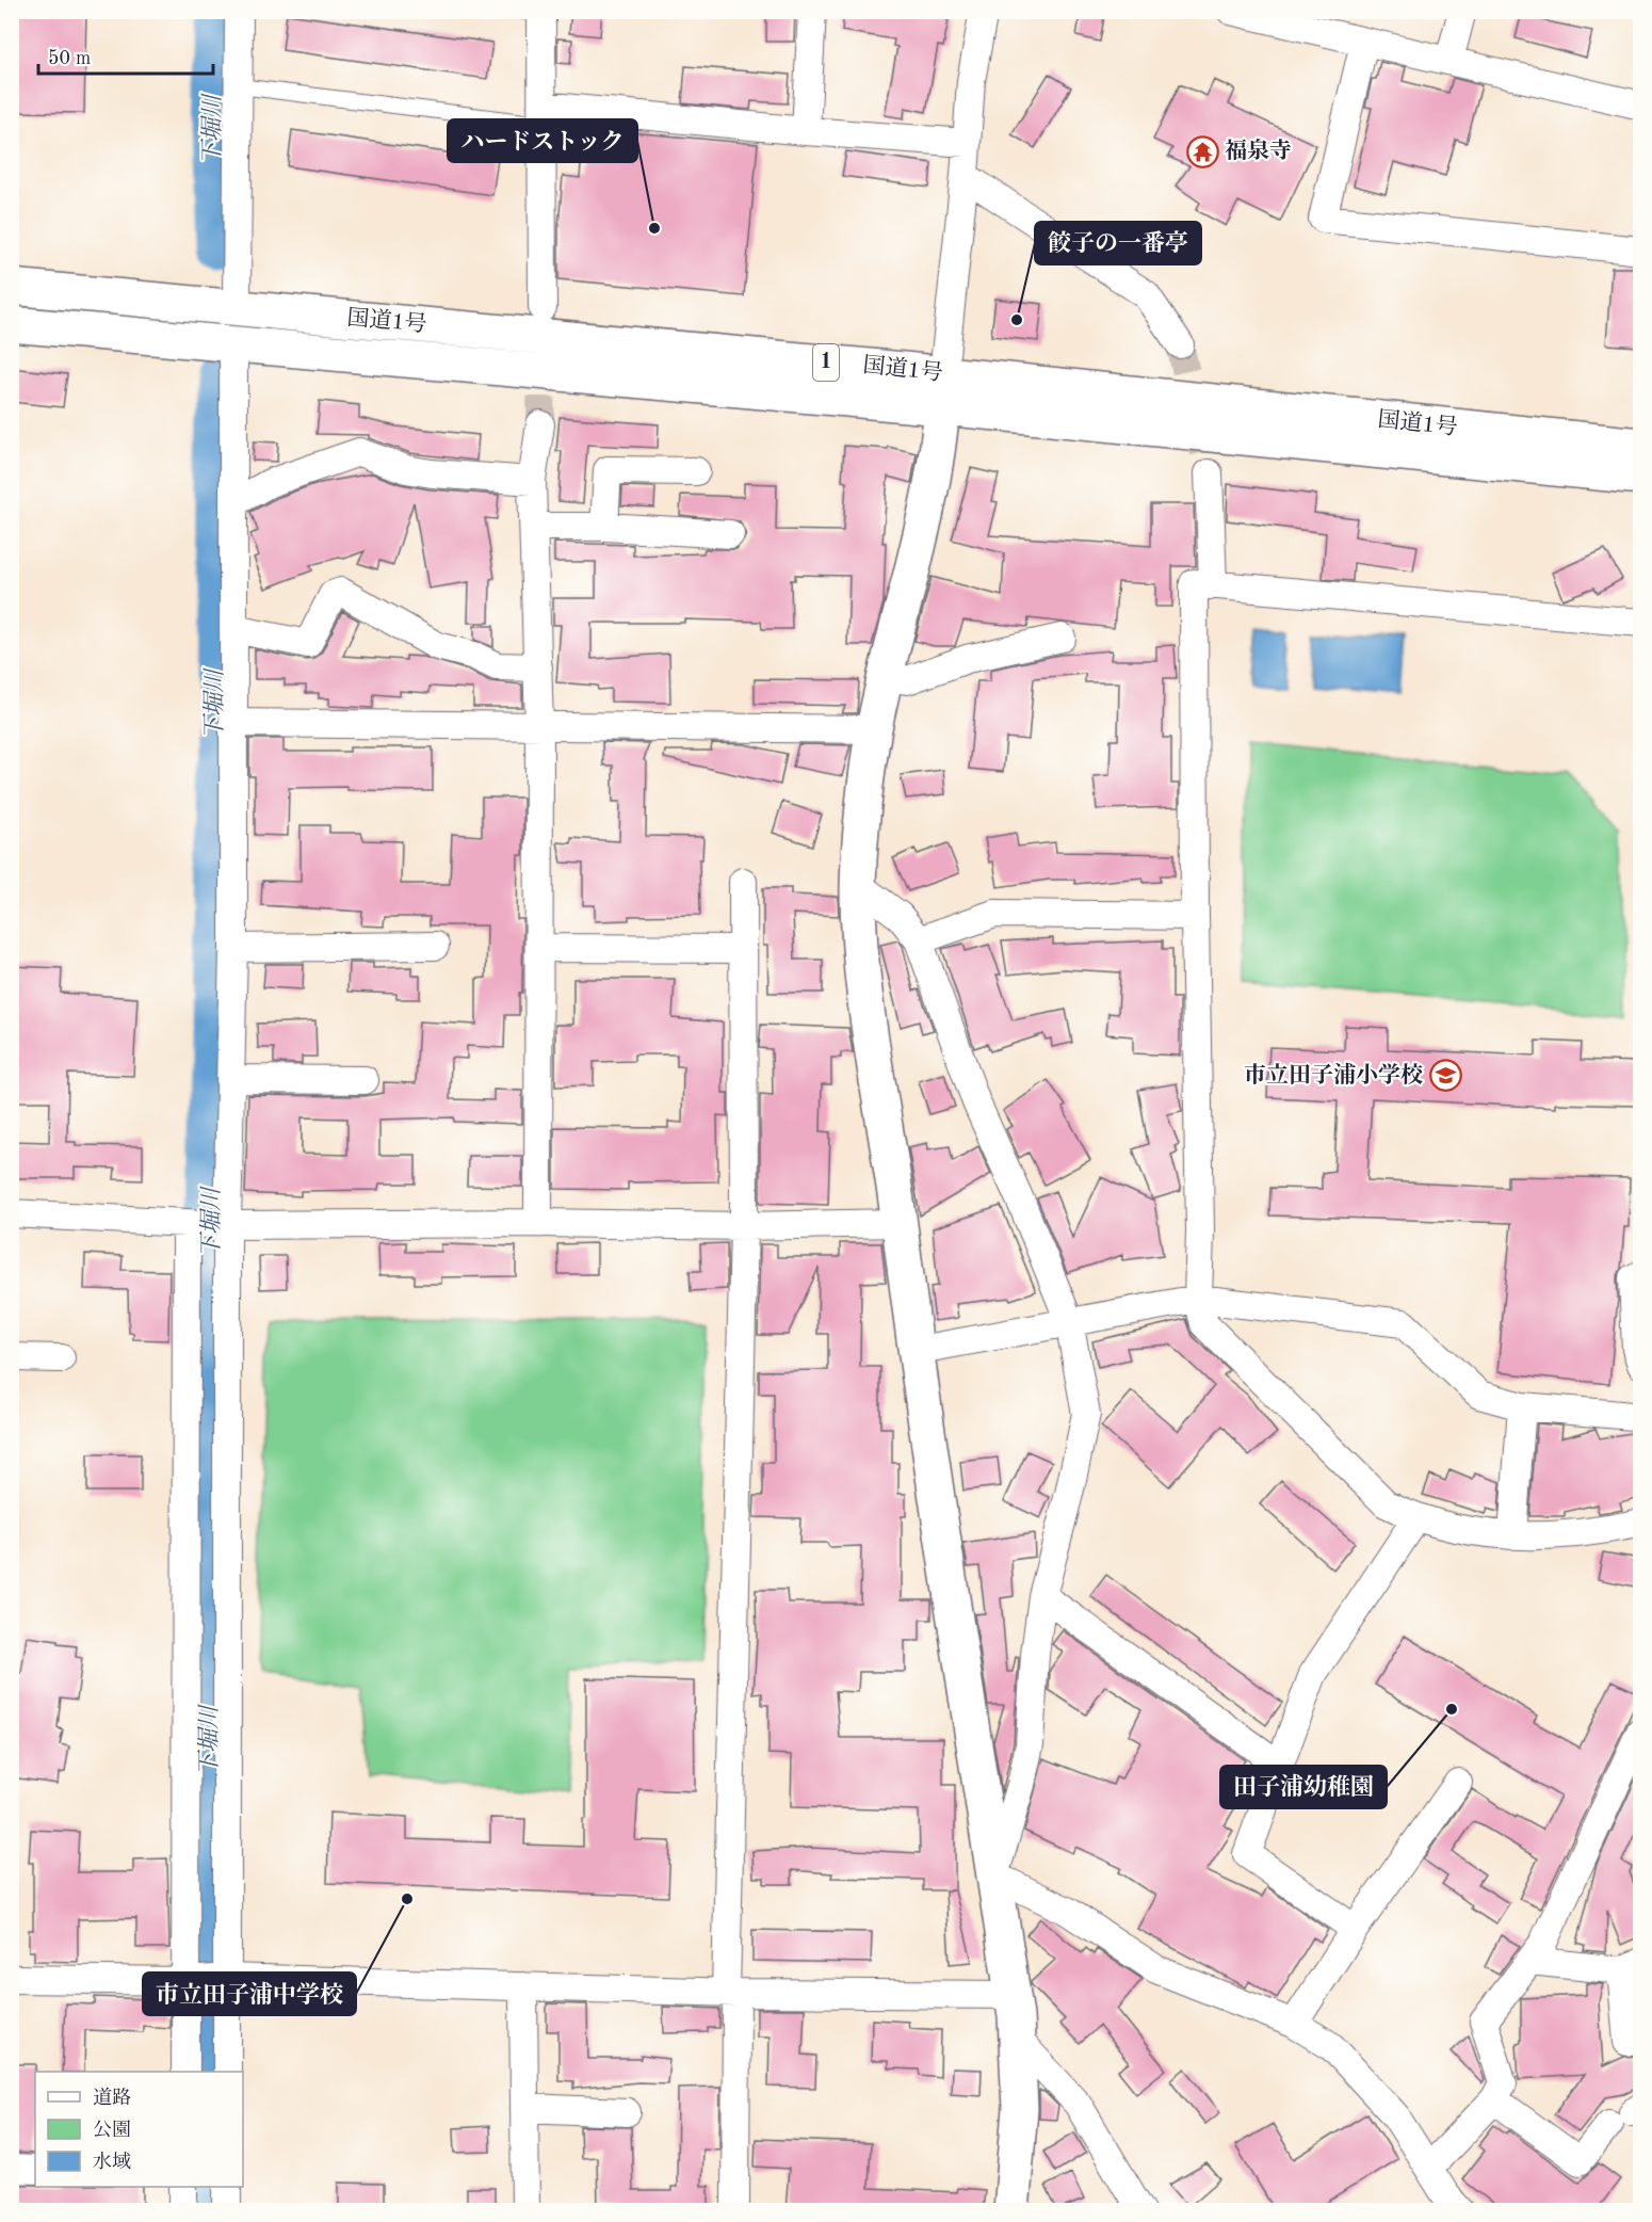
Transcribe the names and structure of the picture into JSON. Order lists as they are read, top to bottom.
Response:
{
  "streets": {
    "main road": ["国道1号", "1"]
  },
  "water": ["下堀川"],
  "places": {
    "temple": ["福泉寺"],
    "other": [
      "ハードストック",
      "餃子の一番亭",
      "田子浦幼稚園",
      "市立田子浦中学校"
    ],
    "school or university": ["市立田子浦小学校"]
  },
  "legend": ["道路", "公園", "水域"],
  "scale_bar": "50 m"
}
